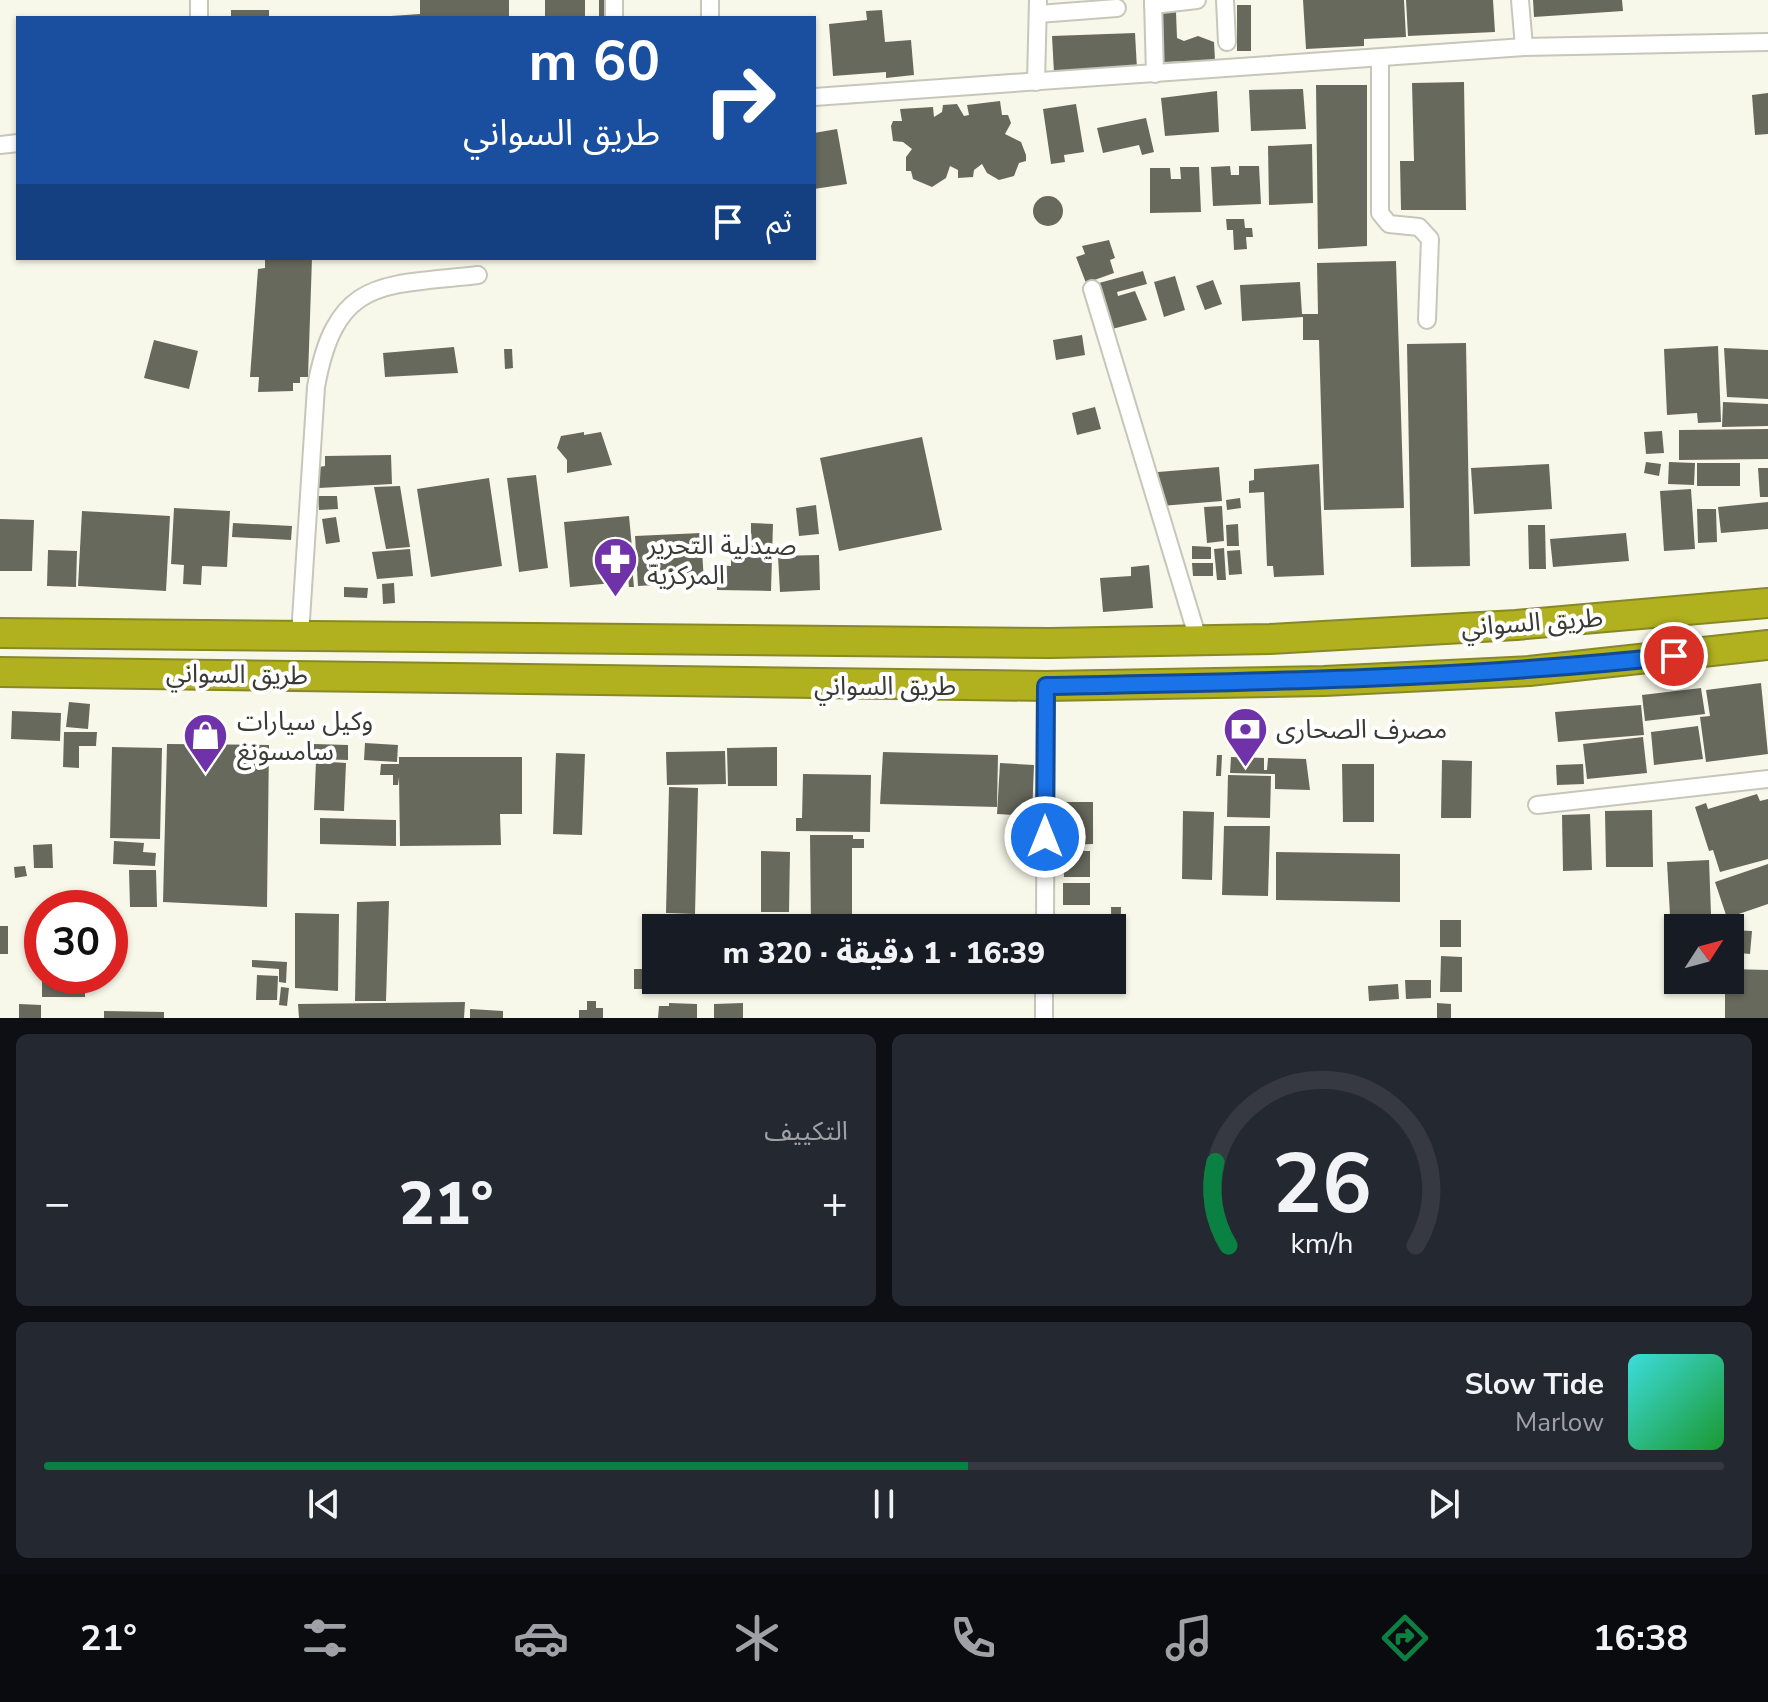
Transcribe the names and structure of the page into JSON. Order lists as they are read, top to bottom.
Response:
{
  "streets": {
    "highway": ["طريق السواني"]
  },
  "places": {
    "pharmacy": ["صيدلية التحرير المركزية"],
    "bank": ["مصرف الصحارى"],
    "shop": ["وكيل سيارات سامسونغ"]
  },
  "north": "top right",
  "page": {
    "turn": ["60 m", "طريق السواني"],
    "then": "ثم",
    "limit": "30",
    "trip": "16:39 · 1 دقيقة · 320 m",
    "tile": "التكييف",
    "heat": ["−", "21°", "+"],
    "song": ["Slow Tide", "Marlow"],
    "tabs": ["16:38", "21°"],
    "gauge": ["26", "km/h"]
  }
}
